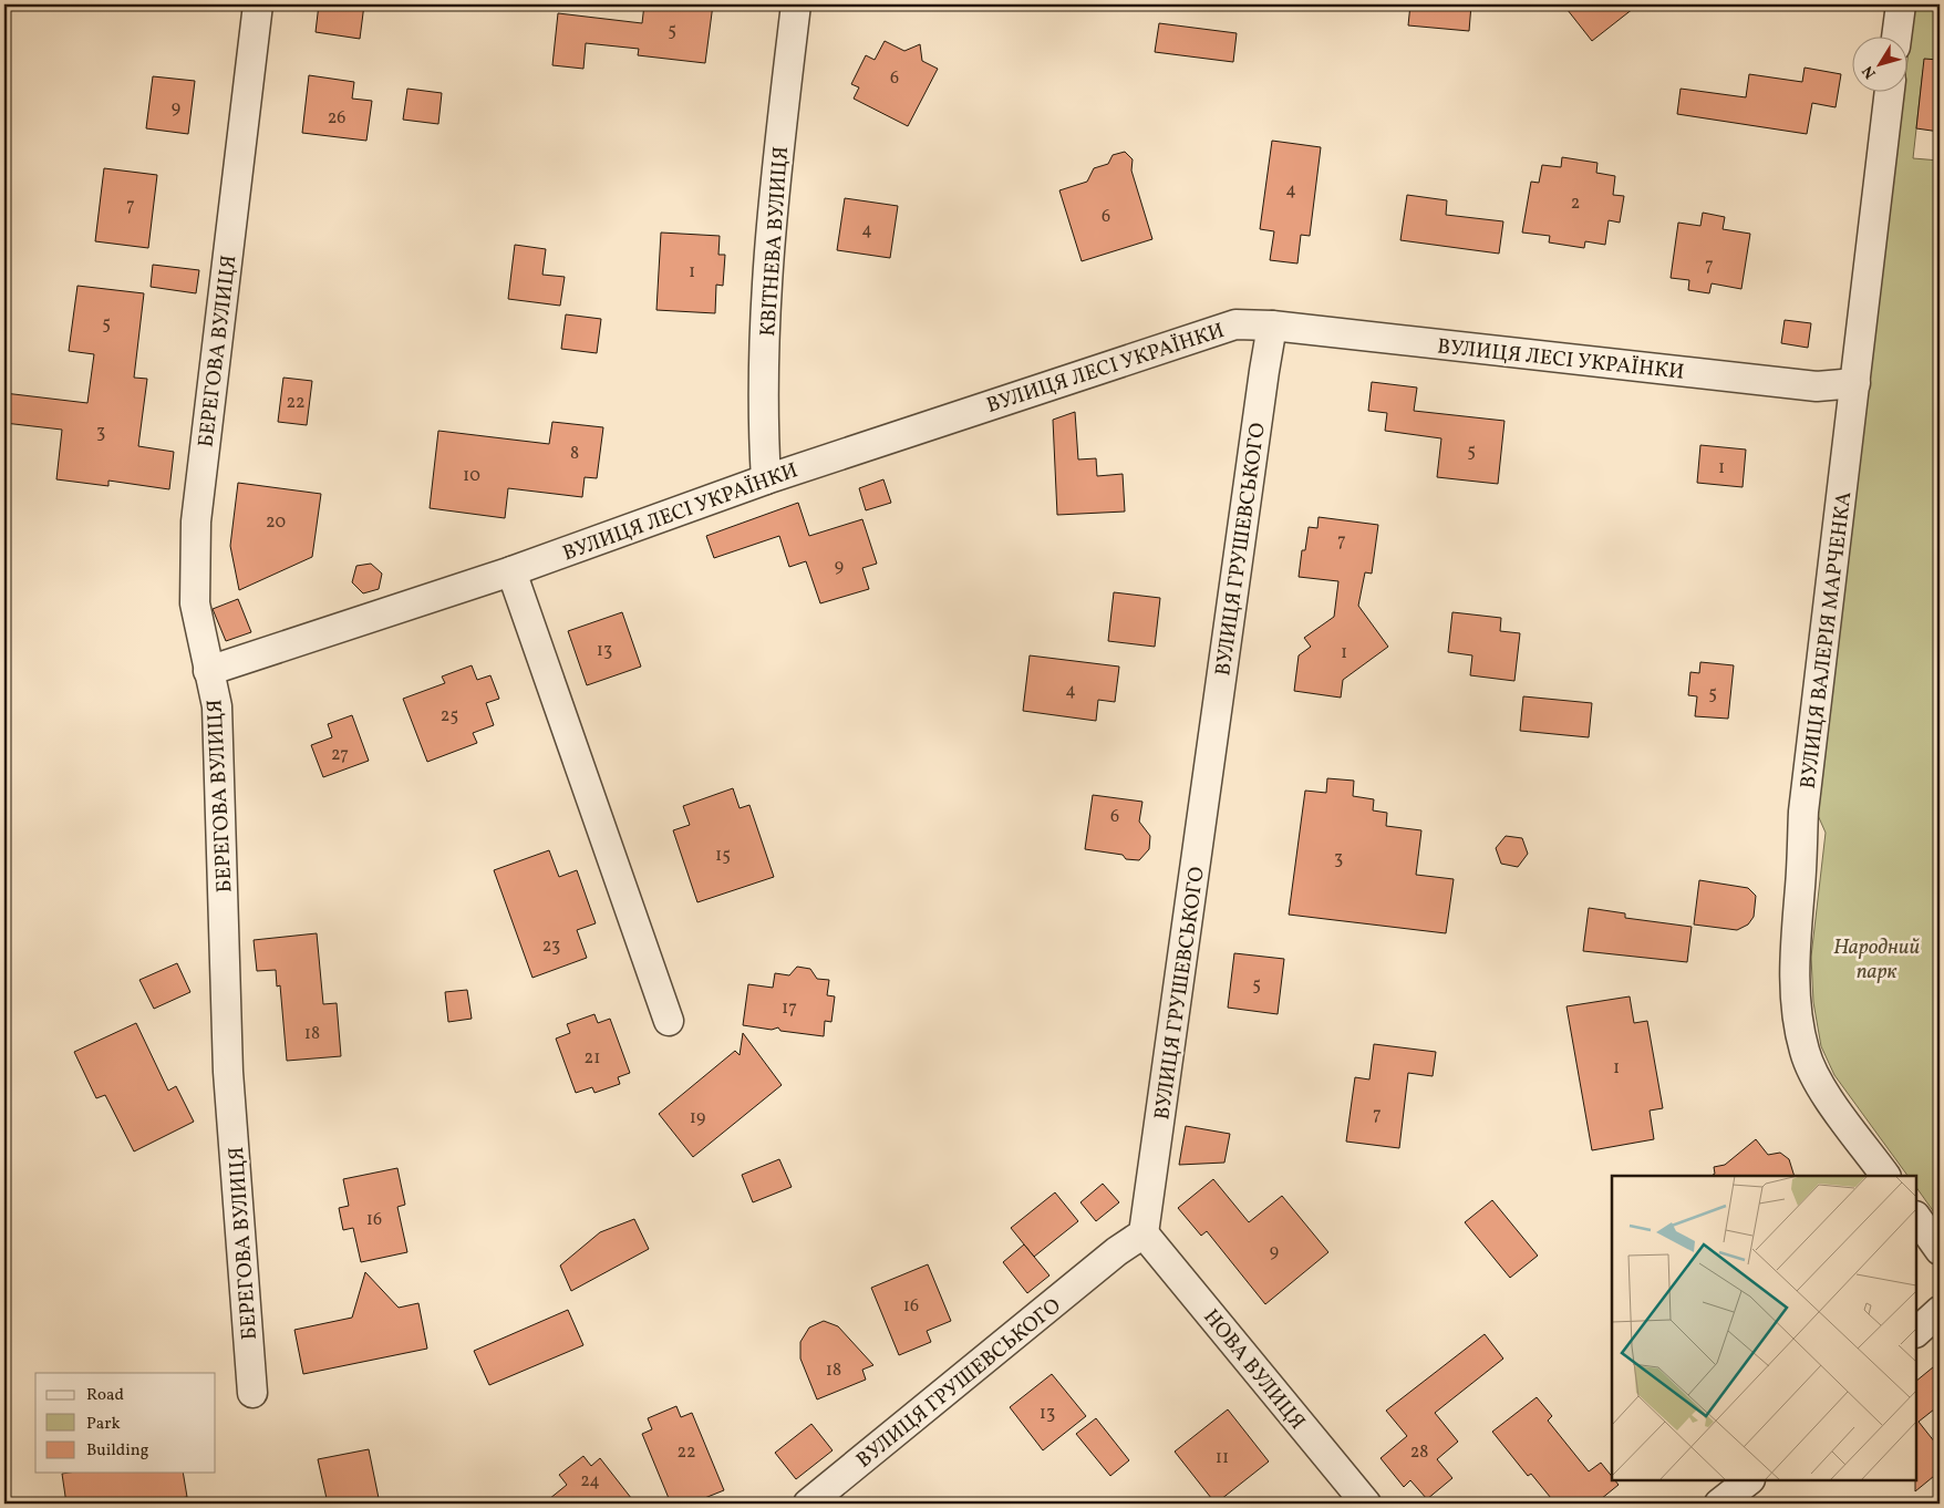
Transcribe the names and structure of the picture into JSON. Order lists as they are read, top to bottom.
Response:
{
  "streets": {
    "street": [
      "КВІТНЕВА ВУЛИЦЯ",
      "БЕРЕГОВА ВУЛИЦЯ",
      "ВУЛИЦЯ ЛЕСІ УКРАЇНКИ",
      "ВУЛИЦЯ ГРУШЕВСЬКОГО",
      "ВУЛИЦЯ ВАЛЕРІЯ МАРЧЕНКА",
      "НОВА ВУЛИЦЯ"
    ]
  },
  "crossings": [
    ["КВІТНЕВА ВУЛИЦЯ", "ВУЛИЦЯ ЛЕСІ УКРАЇНКИ"],
    ["БЕРЕГОВА ВУЛИЦЯ", "ВУЛИЦЯ ЛЕСІ УКРАЇНКИ"],
    ["ВУЛИЦЯ ЛЕСІ УКРАЇНКИ", "ВУЛИЦЯ ГРУШЕВСЬКОГО"],
    ["ВУЛИЦЯ ЛЕСІ УКРАЇНКИ", "ВУЛИЦЯ ВАЛЕРІЯ МАРЧЕНКА"],
    ["ВУЛИЦЯ ГРУШЕВСЬКОГО", "НОВА ВУЛИЦЯ"]
  ],
  "parks": ["Народний парк"],
  "house_numbers": [
    "5",
    "6",
    "9",
    "26",
    "4",
    "2",
    "7",
    "6",
    "4",
    "7",
    "1",
    "5",
    "22",
    "3",
    "5",
    "8",
    "1",
    "10",
    "20",
    "7",
    "9",
    "13",
    "1",
    "4",
    "5",
    "25",
    "27",
    "6",
    "15",
    "3",
    "23",
    "5",
    "17",
    "18",
    "21",
    "1",
    "7",
    "19",
    "16",
    "9",
    "16",
    "18",
    "13",
    "22",
    "28",
    "11",
    "24"
  ],
  "legend": ["Road", "Park", "Building"],
  "north": "bottom left"
}
